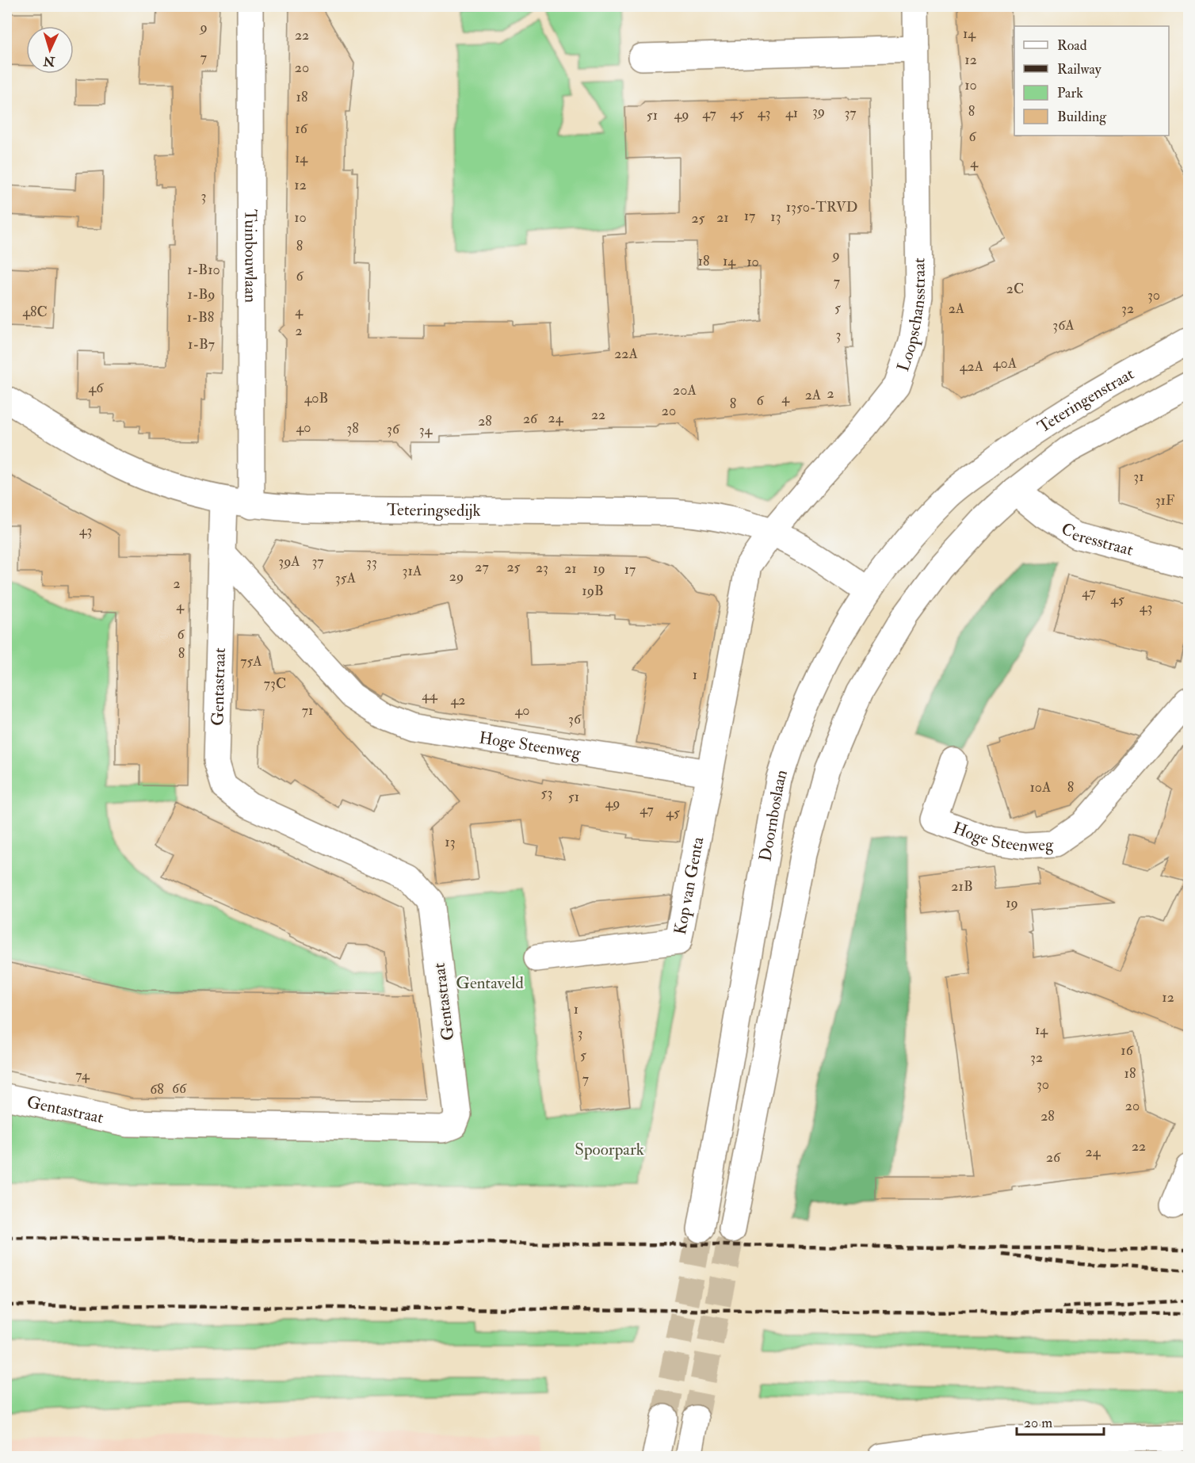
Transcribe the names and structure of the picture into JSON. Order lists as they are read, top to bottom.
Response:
{
  "streets": {
    "street": [
      "Tuinbouwlaan",
      "Loopschansstraat",
      "Teteringenstraat",
      "Teteringsedijk",
      "Ceresstraat",
      "Gentastraat",
      "Hoge Steenweg",
      "Doornboslaan",
      "Kop van Genta"
    ]
  },
  "crossings": [
    ["Tuinbouwlaan", "Teteringsedijk"],
    ["Loopschansstraat", "Teteringsedijk"],
    ["Teteringenstraat", "Ceresstraat"],
    ["Teteringenstraat", "Doornboslaan"],
    ["Teteringsedijk", "Doornboslaan"],
    ["Ceresstraat", "Doornboslaan"],
    ["Gentastraat", "Hoge Steenweg"],
    ["Hoge Steenweg", "Kop van Genta"]
  ],
  "parks": ["Gentaveld", "Spoorpark"],
  "house_numbers": [
    "9",
    "14",
    "22",
    "7",
    "12",
    "20",
    "10",
    "18",
    "39",
    "8",
    "43",
    "41",
    "37",
    "47",
    "45",
    "49",
    "51",
    "16",
    "6",
    "14",
    "4",
    "12",
    "3",
    "1350-TRVD",
    "17",
    "13",
    "10",
    "21",
    "25",
    "8",
    "9",
    "18",
    "14",
    "10",
    "1-B10",
    "6",
    "7",
    "2C",
    "1-B9",
    "30",
    "5",
    "2A",
    "32",
    "4",
    "48C",
    "1-B8",
    "36A",
    "2",
    "3",
    "1-B7",
    "22A",
    "40A",
    "42A",
    "46",
    "20A",
    "2",
    "2A",
    "40B",
    "4",
    "6",
    "8",
    "20",
    "22",
    "24",
    "26",
    "28",
    "40",
    "38",
    "36",
    "34",
    "31",
    "31F",
    "43",
    "39A",
    "37",
    "33",
    "27",
    "25",
    "23",
    "21",
    "19",
    "17",
    "31A",
    "29",
    "35A",
    "2",
    "19B",
    "47",
    "45",
    "4",
    "43",
    "6",
    "8",
    "75A",
    "1",
    "73C",
    "44",
    "42",
    "71",
    "40",
    "36",
    "10A",
    "8",
    "53",
    "51",
    "49",
    "47",
    "45",
    "13",
    "21B",
    "19",
    "12",
    "1",
    "14",
    "3",
    "16",
    "5",
    "32",
    "18",
    "74",
    "7",
    "30",
    "66",
    "68",
    "20",
    "28",
    "22",
    "24",
    "26"
  ],
  "legend": [
    "Road",
    "Railway",
    "Park",
    "Building"
  ],
  "scale_bar": "20 m",
  "north": "bottom"
}
